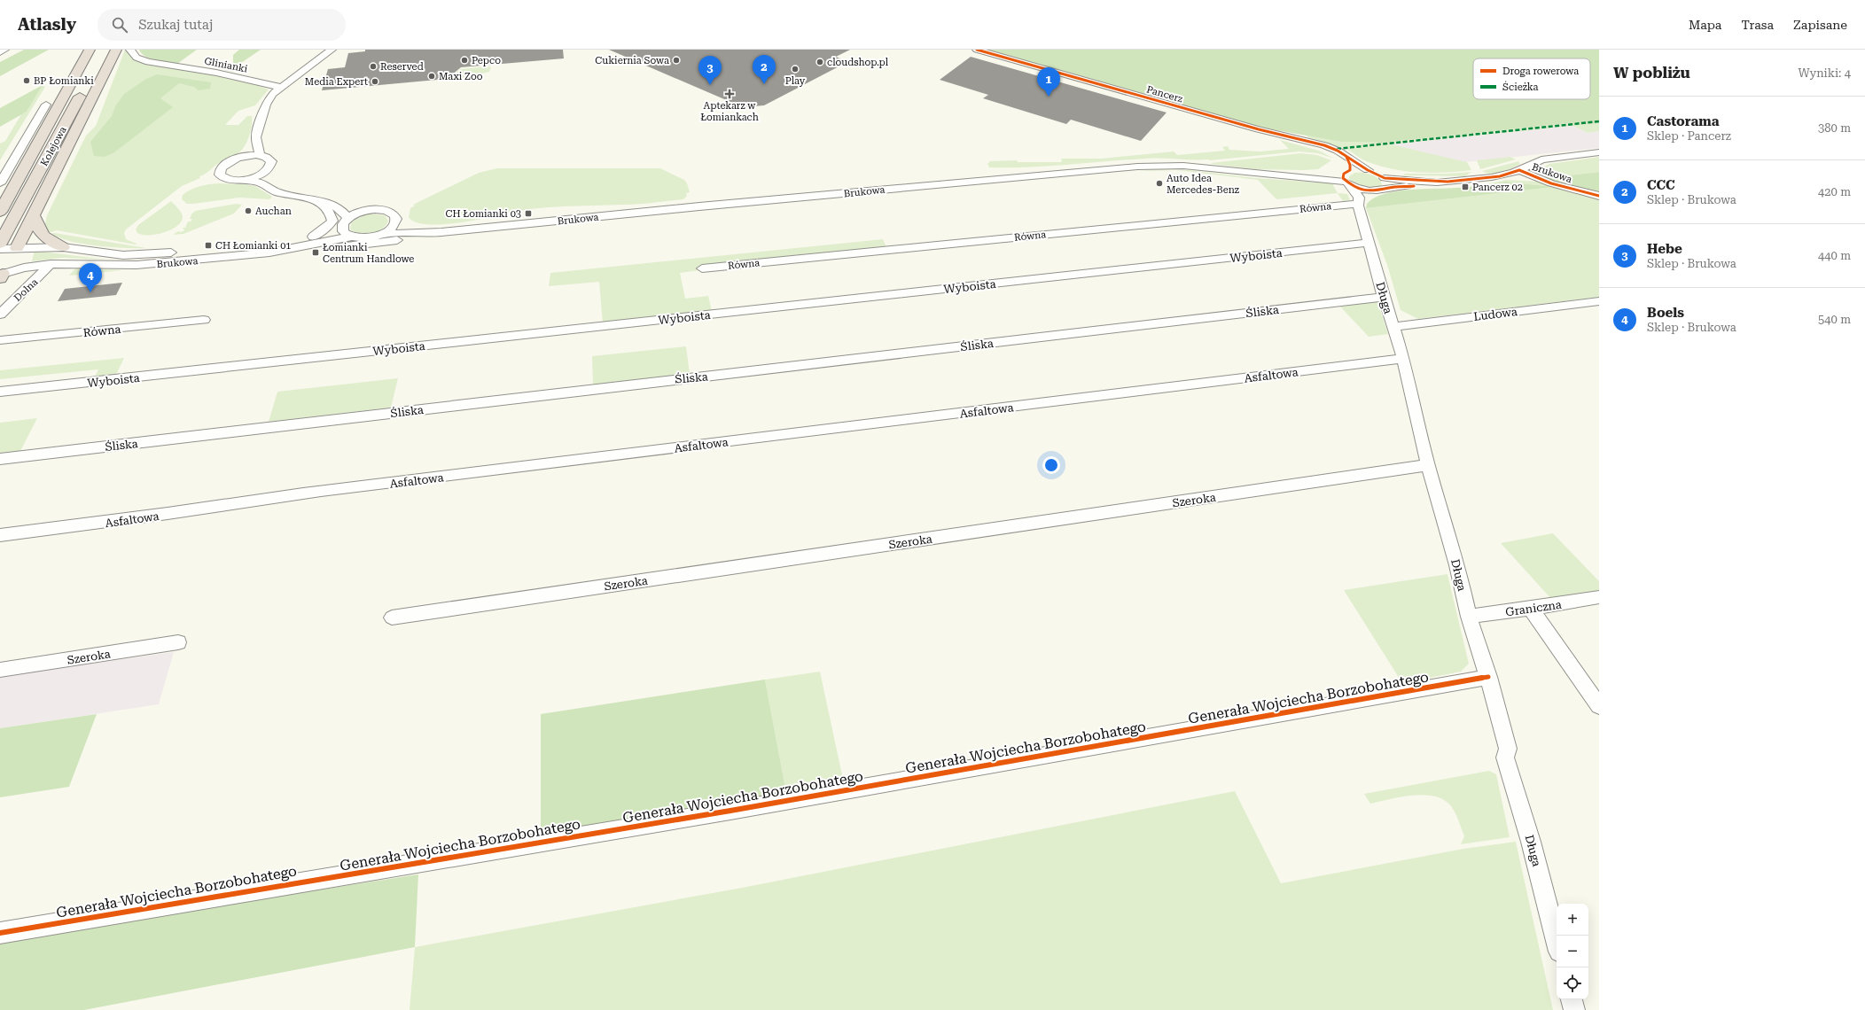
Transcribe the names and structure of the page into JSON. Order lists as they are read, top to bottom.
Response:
{
  "streets": {
    "highway": ["Kolejowa"],
    "street": [
      "Glinianki",
      "Pancerz",
      "Brukowa",
      "Równa",
      "Wyboista",
      "Dolna",
      "Długa",
      "Śliska",
      "Ludowa",
      "Asfaltowa",
      "Szeroka",
      "Graniczna",
      "Generała Wojciecha Borzobohatego"
    ]
  },
  "crossings": [
    ["Brukowa", "Równa"],
    ["Brukowa", "Dolna"],
    ["Brukowa", "Długa"],
    ["Równa", "Długa"],
    ["Wyboista", "Długa"],
    ["Długa", "Śliska"],
    ["Długa", "Ludowa"],
    ["Długa", "Asfaltowa"],
    ["Długa", "Szeroka"],
    ["Długa", "Graniczna"],
    ["Długa", "Generała Wojciecha Borzobohatego"]
  ],
  "places": {
    "other": [
      "Pepco",
      "Cukiernia Sowa",
      "cloudshop.pl",
      "Reserved",
      "Play",
      "Maxi Zoo",
      "BP Łomianki",
      "Media Expert",
      "Auto Idea Mercedes-Benz",
      "Auchan"
    ],
    "health": ["Aptekarz w Łomiankach"],
    "transit": [
      "Pancerz 02",
      "CH Łomianki 03",
      "CH Łomianki 01",
      "Łomianki Centrum Handlowe"
    ]
  },
  "legend": ["Droga rowerowa", "Ścieżka"],
  "page": {
    "header": "Atlasly",
    "search": "Szukaj tutaj",
    "nav": ["Mapa", "Trasa", "Zapisane"],
    "heading": ["W pobliżu", "Wyniki: 4"],
    "pins": [
      "2",
      "3",
      "1",
      "4"
    ],
    "list": [
      {
        "mark": "1",
        "name": "Castorama",
        "note": "Sklep · Pancerz",
        "value": "380 m"
      },
      {
        "mark": "2",
        "name": "CCC",
        "note": "Sklep · Brukowa",
        "value": "420 m"
      },
      {
        "mark": "3",
        "name": "Hebe",
        "note": "Sklep · Brukowa",
        "value": "440 m"
      },
      {
        "mark": "4",
        "name": "Boels",
        "note": "Sklep · Brukowa",
        "value": "540 m"
      }
    ],
    "map_buttons": ["+", "−"]
  }
}
